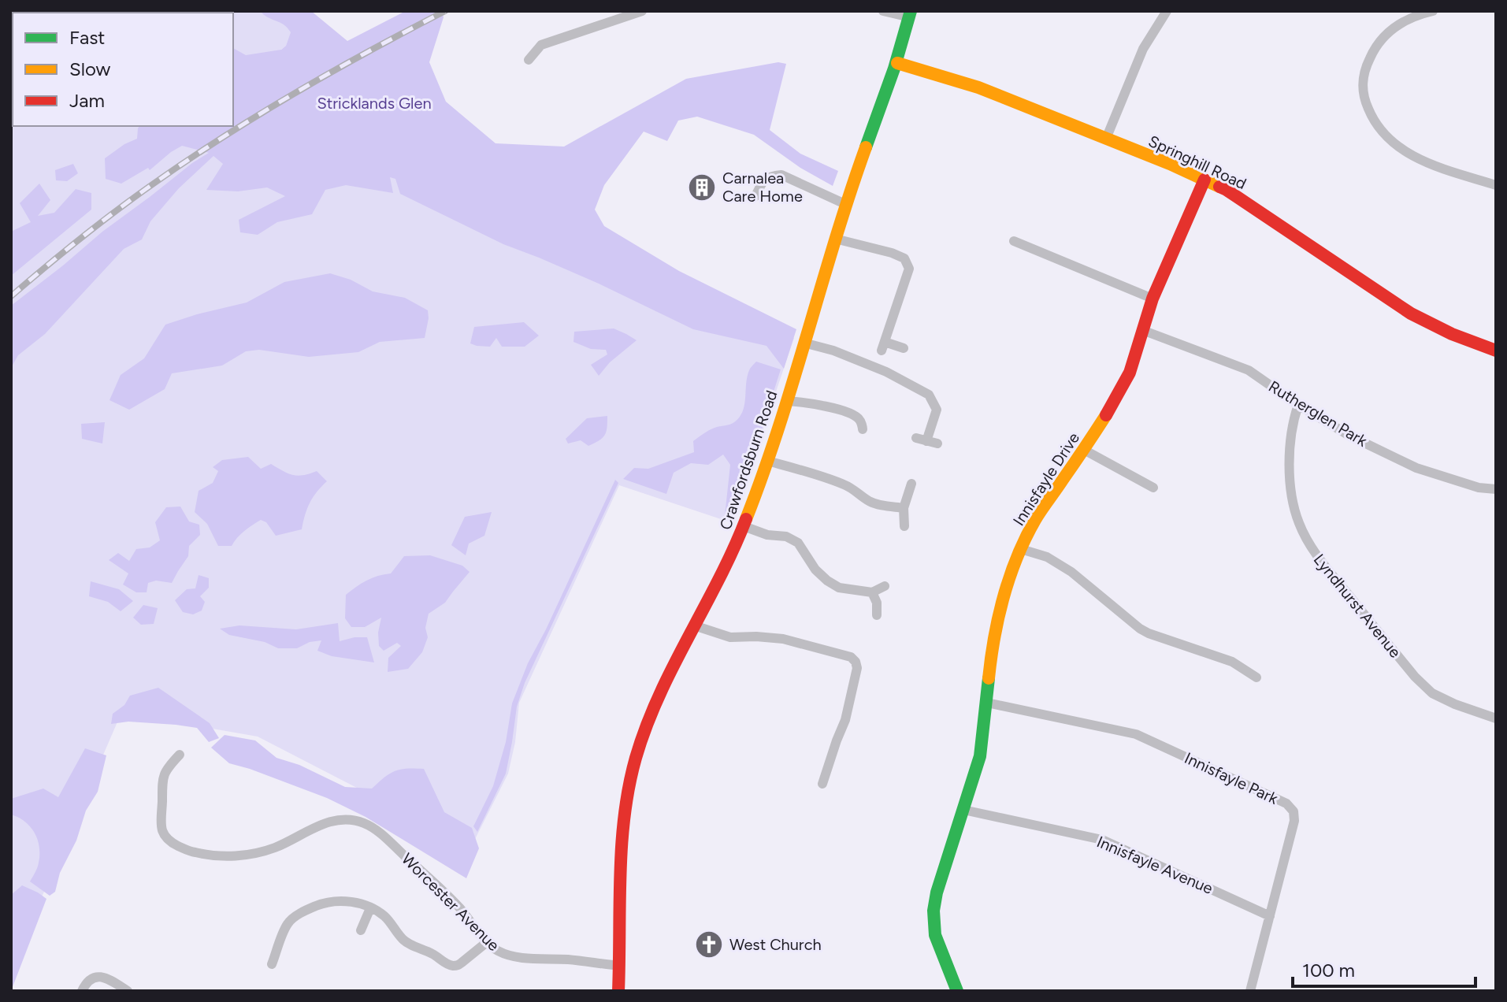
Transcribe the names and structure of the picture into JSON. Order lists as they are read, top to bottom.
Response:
{
  "streets": {
    "street": [
      "Springhill Road",
      "Rutherglen Park",
      "Crawfordsburn Road",
      "Innisfayle Drive",
      "Lyndhurst Avenue",
      "Innisfayle Park",
      "Innisfayle Avenue",
      "Worcester Avenue"
    ]
  },
  "crossings": [
    ["Springhill Road", "Crawfordsburn Road"],
    ["Springhill Road", "Innisfayle Drive"],
    ["Rutherglen Park", "Innisfayle Drive"],
    ["Rutherglen Park", "Lyndhurst Avenue"],
    ["Crawfordsburn Road", "Worcester Avenue"],
    ["Innisfayle Drive", "Innisfayle Park"],
    ["Innisfayle Drive", "Innisfayle Avenue"],
    ["Innisfayle Park", "Innisfayle Avenue"]
  ],
  "parks": ["Stricklands Glen"],
  "places": {
    "building": ["Carnalea Care Home"],
    "church": ["West Church"]
  },
  "legend": ["Fast", "Slow", "Jam"],
  "scale_bar": "100 m"
}
